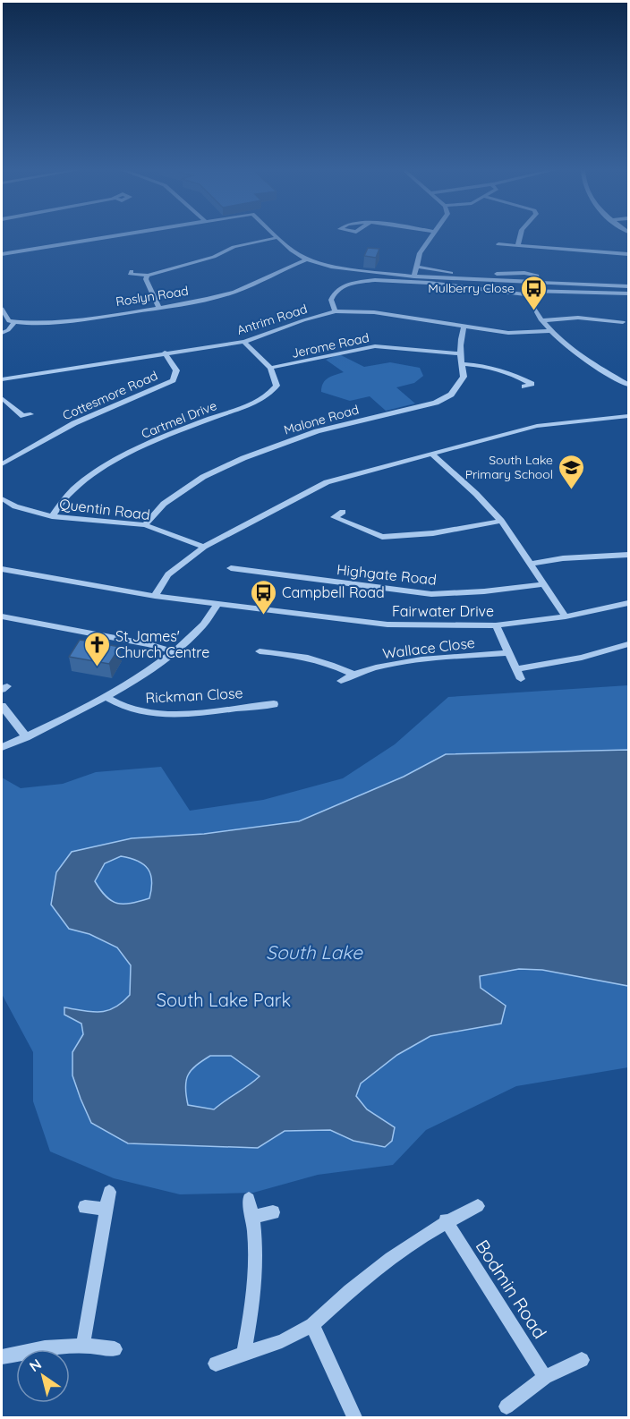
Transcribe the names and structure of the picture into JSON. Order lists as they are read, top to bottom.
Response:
{
  "streets": {
    "street": [
      "Roslyn Road",
      "Antrim Road",
      "Jerome Road",
      "Cottesmore Road",
      "Cartmel Drive",
      "Malone Road",
      "Quentin Road",
      "Highgate Road",
      "Fairwater Drive",
      "Wallace Close",
      "Rickman Close",
      "Bodmin Road"
    ]
  },
  "crossings": [
    ["Antrim Road", "Cottesmore Road"],
    ["Jerome Road", "Cartmel Drive"],
    ["Cartmel Drive", "Quentin Road"],
    ["Malone Road", "Quentin Road"]
  ],
  "water": ["South Lake"],
  "parks": ["South Lake Park"],
  "places": {
    "bus stop": ["Mulberry Close", "Campbell Road"],
    "school or university": ["South Lake Primary School"],
    "church": ["St James' Church Centre"]
  },
  "north": "top left"
}
